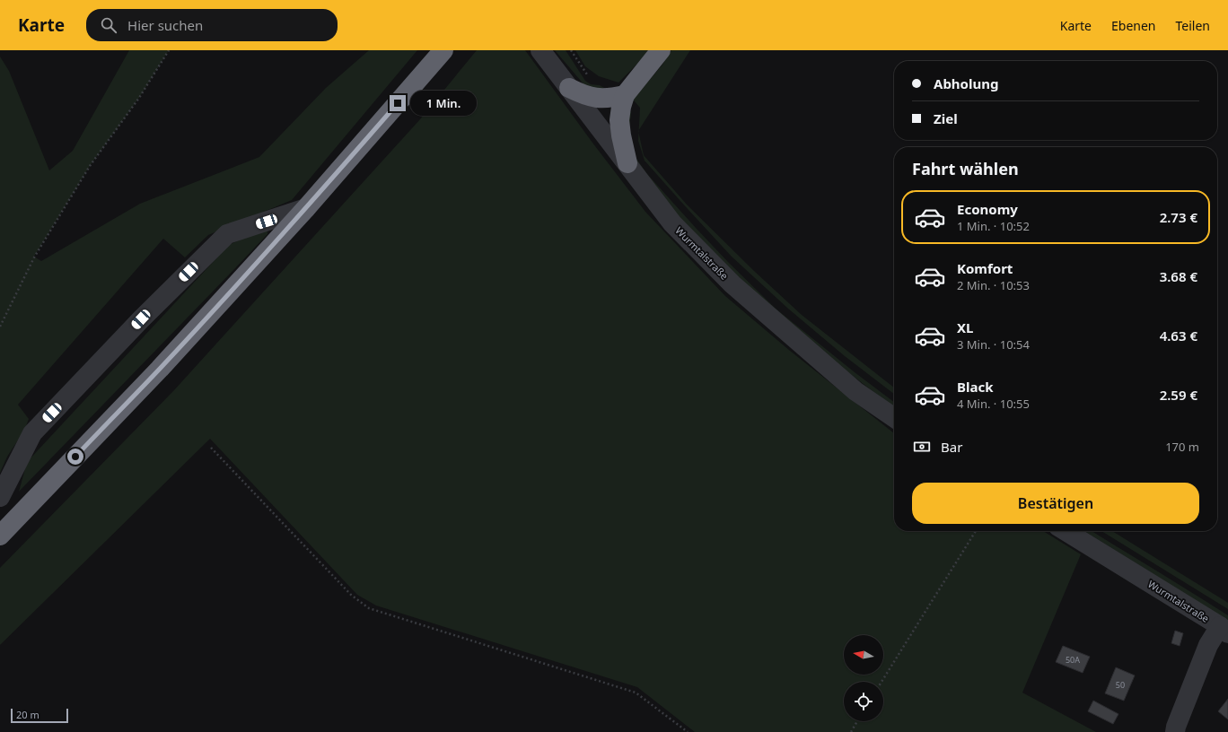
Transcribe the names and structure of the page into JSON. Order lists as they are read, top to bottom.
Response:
{
  "streets": {
    "street": ["Wurmtalstraße"]
  },
  "house_numbers": ["50A", "50"],
  "scale_bar": "20 m",
  "north": "left",
  "page": {
    "header": "Karte",
    "search": "Hier suchen",
    "nav": ["Karte", "Ebenen", "Teilen"],
    "banner": ["Abholung", "Ziel"],
    "bubble": "1 Min.",
    "heading": "Fahrt wählen",
    "list": [
      {
        "name": "Economy",
        "note": "1 Min. · 10:52",
        "value": "2.73 €"
      },
      {
        "name": "Komfort",
        "note": "2 Min. · 10:53",
        "value": "3.68 €"
      },
      {
        "name": "XL",
        "note": "3 Min. · 10:54",
        "value": "4.63 €"
      },
      {
        "name": "Black",
        "note": "4 Min. · 10:55",
        "value": "2.59 €"
      }
    ],
    "pay": ["Bar", "170 m"],
    "buttons": "Bestätigen",
    "scale": "20 m"
  }
}
